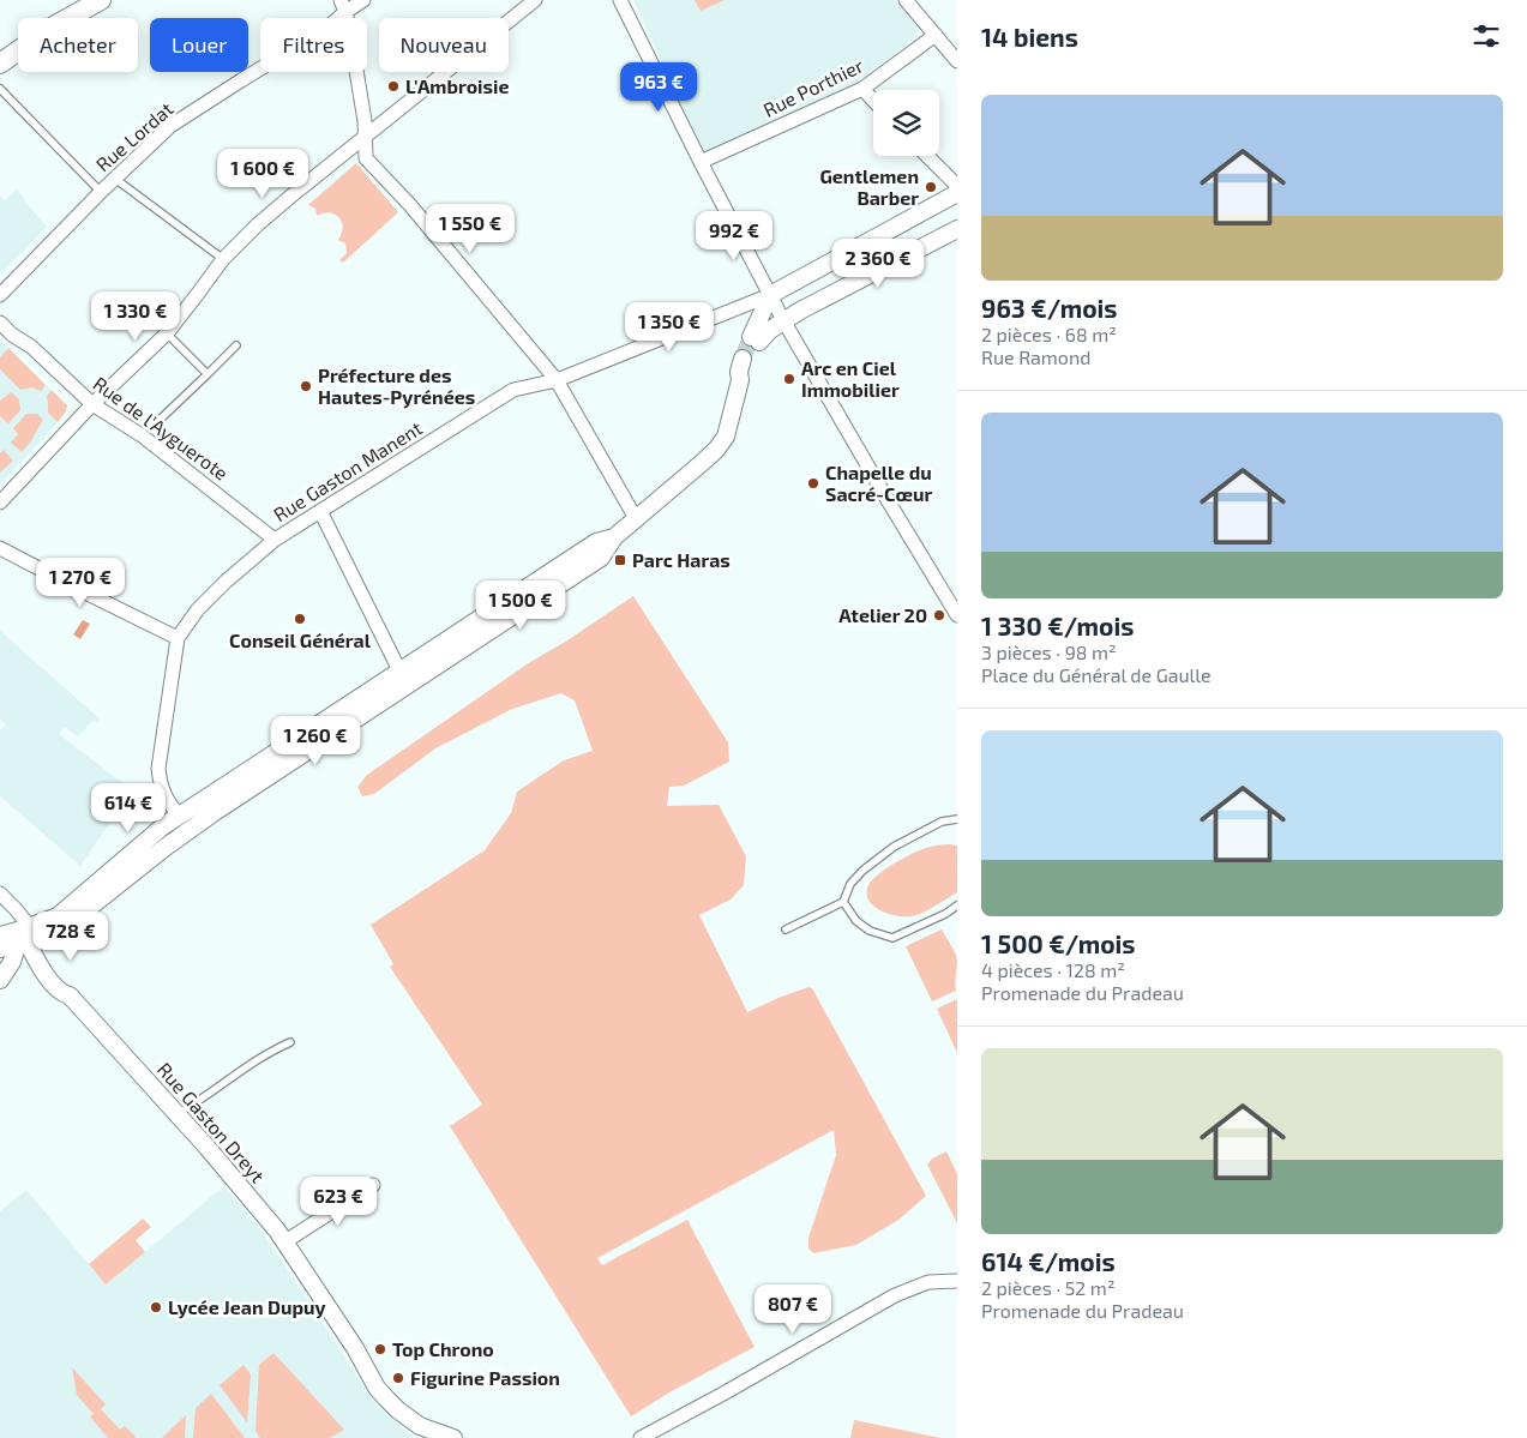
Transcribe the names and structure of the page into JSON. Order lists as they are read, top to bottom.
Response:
{
  "streets": {
    "street": [
      "Rue Porthier",
      "Rue Lordat",
      "Rue de l'Ayguerote",
      "Rue Gaston Manent",
      "Rue Gaston Dreyt"
    ]
  },
  "crossings": [
    ["Rue de l'Ayguerote", "Rue Gaston Manent"]
  ],
  "places": {
    "other": [
      "L'Ambroisie",
      "Gentlemen Barber",
      "Arc en Ciel Immobilier",
      "Préfecture des Hautes-Pyrénées",
      "Chapelle du Sacré-Cœur",
      "Atelier 20",
      "Conseil Général",
      "Lycée Jean Dupuy",
      "Top Chrono",
      "Figurine Passion"
    ],
    "transit": ["Parc Haras"]
  },
  "page": {
    "heading": "14 biens",
    "chip": [
      "Acheter",
      "Louer",
      "Filtres",
      "Nouveau"
    ],
    "price": [
      "963 €",
      "1 600 €",
      "1 550 €",
      "992 €",
      "2 360 €",
      "1 330 €",
      "1 350 €",
      "1 270 €",
      "1 500 €",
      "1 260 €",
      "614 €",
      "728 €",
      "623 €",
      "807 €"
    ],
    "list": [
      {
        "name": "963 €/mois",
        "note": "2 pièces · 68 m² · Rue Ramond"
      },
      {
        "name": "1 330 €/mois",
        "note": "3 pièces · 98 m² · Place du Général de Gaulle"
      },
      {
        "name": "1 500 €/mois",
        "note": "4 pièces · 128 m² · Promenade du Pradeau"
      },
      {
        "name": "614 €/mois",
        "note": "2 pièces · 52 m² · Promenade du Pradeau"
      }
    ]
  }
}
